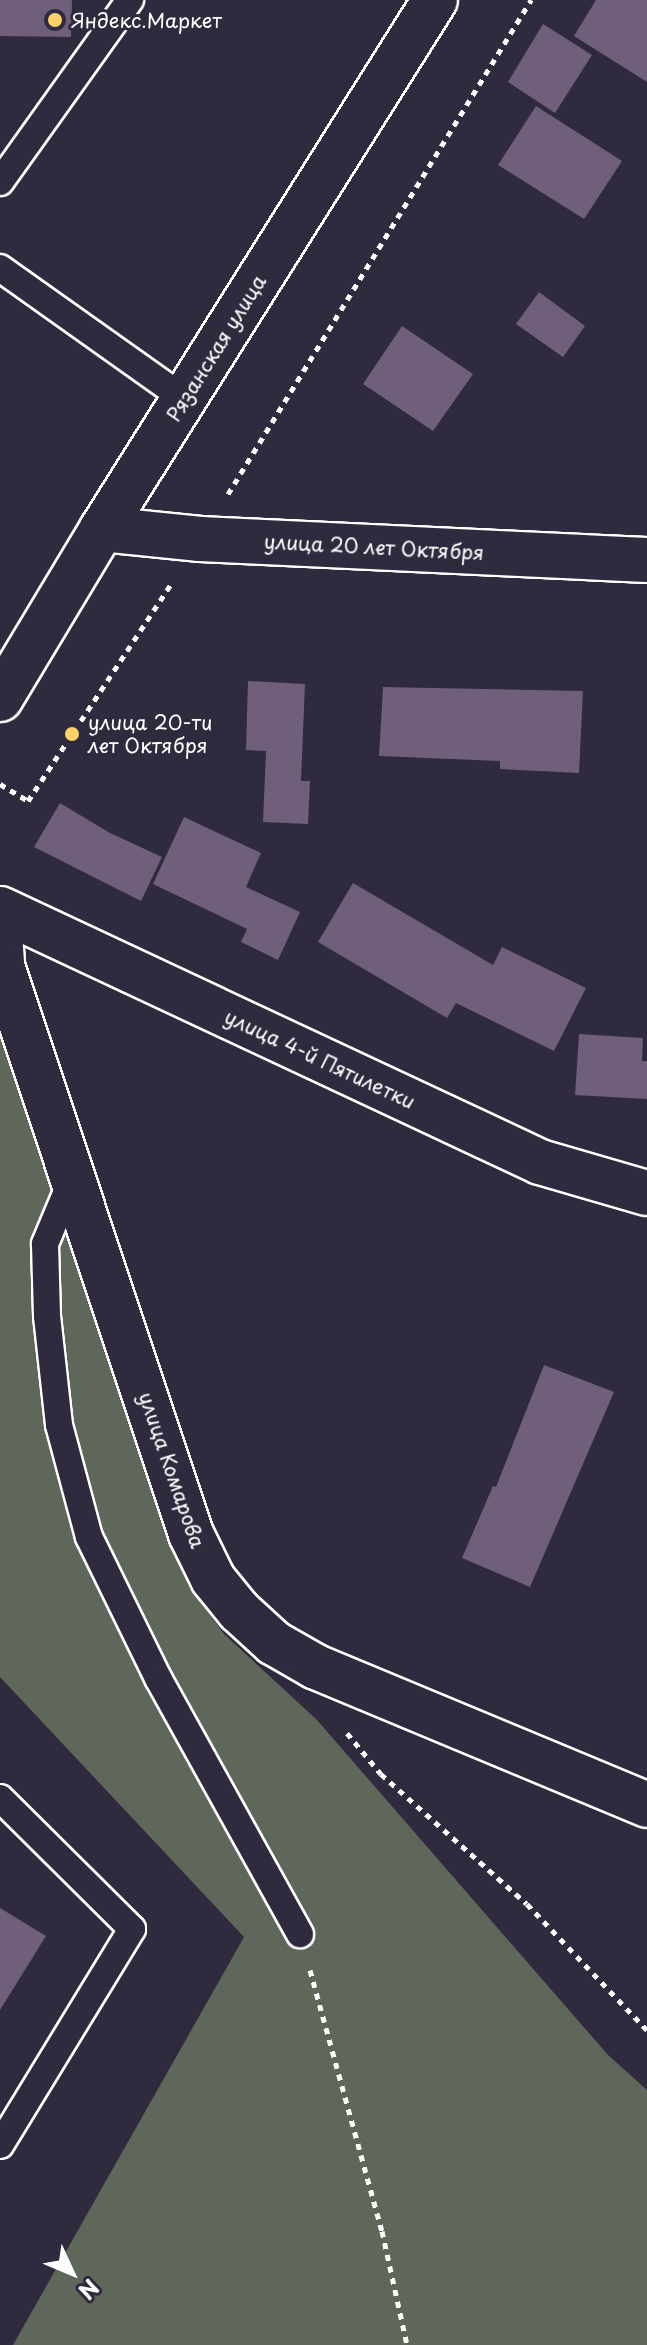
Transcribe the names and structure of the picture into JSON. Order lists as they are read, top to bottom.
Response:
{
  "streets": {
    "street": [
      "Рязанская улица",
      "улица 20 лет Октября",
      "улица 4-й Пятилетки",
      "улица Комарова"
    ]
  },
  "crossings": [
    ["Рязанская улица", "улица 20 лет Октября"]
  ],
  "places": ["Яндекс.Маркет", "улица 20-ти лет Октября"],
  "north": "bottom right"
}
